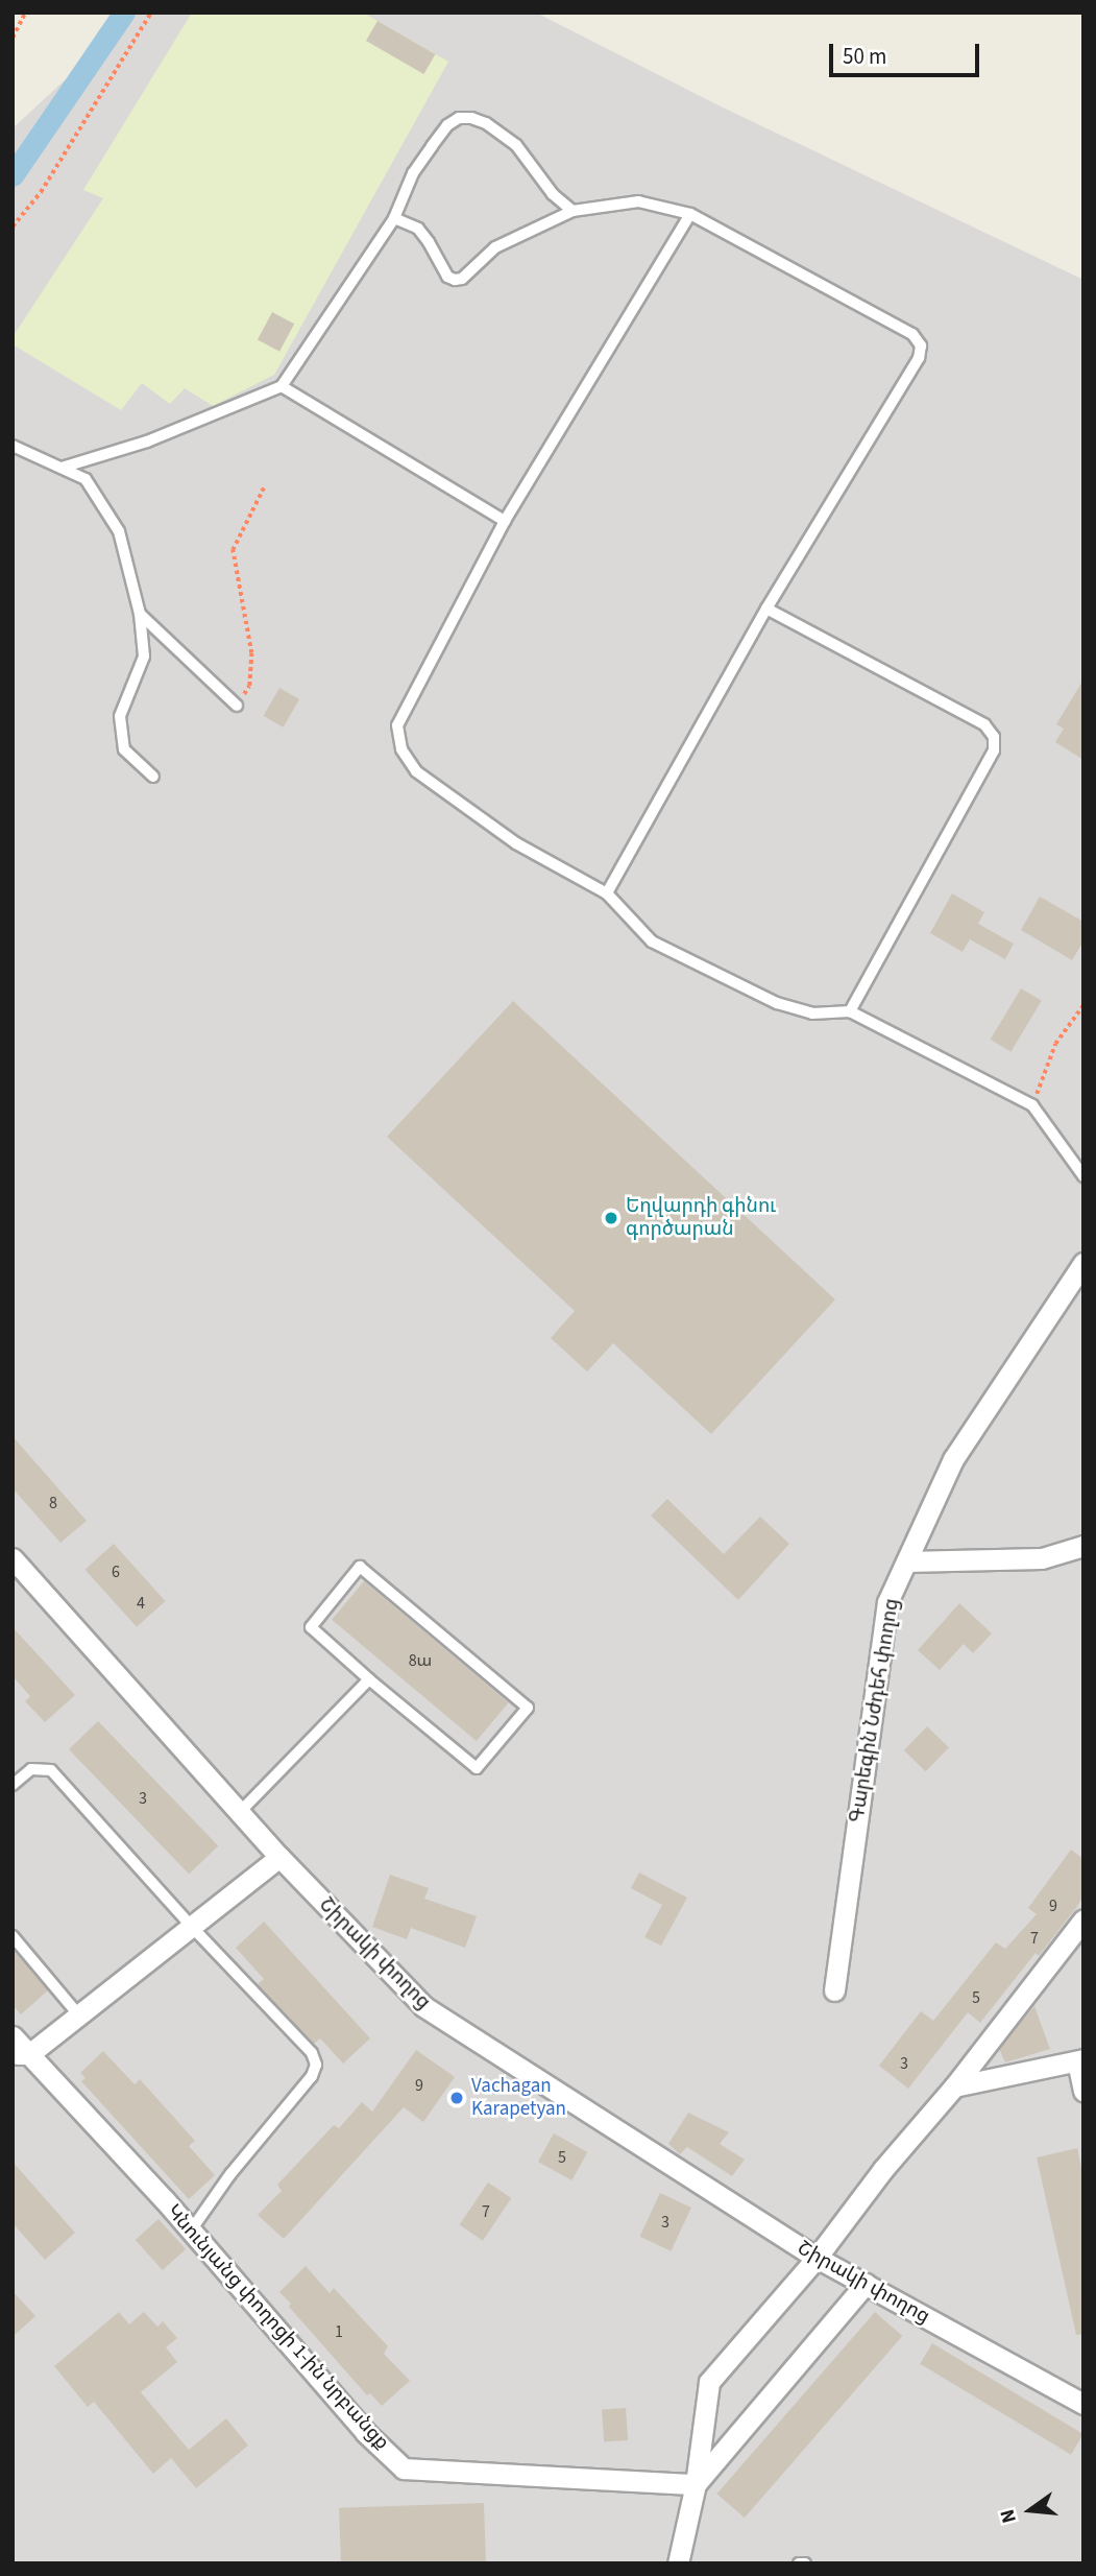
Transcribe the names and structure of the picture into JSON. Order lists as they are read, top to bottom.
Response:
{
  "streets": {
    "street": ["Գարեգին Նժդեհ փողոց", "Շիրակի փողոց", "Կնունյանց փողոցի 1-ին նրբանցք"]
  },
  "places": ["Եղվարդի գինու գործարան", "Vachagan Karapetyan"],
  "house_numbers": [
    "8",
    "6",
    "4",
    "8ա",
    "3",
    "9",
    "7",
    "5",
    "3",
    "9",
    "5",
    "7",
    "3",
    "1"
  ],
  "scale_bar": "50 m",
  "north": "left"
}
